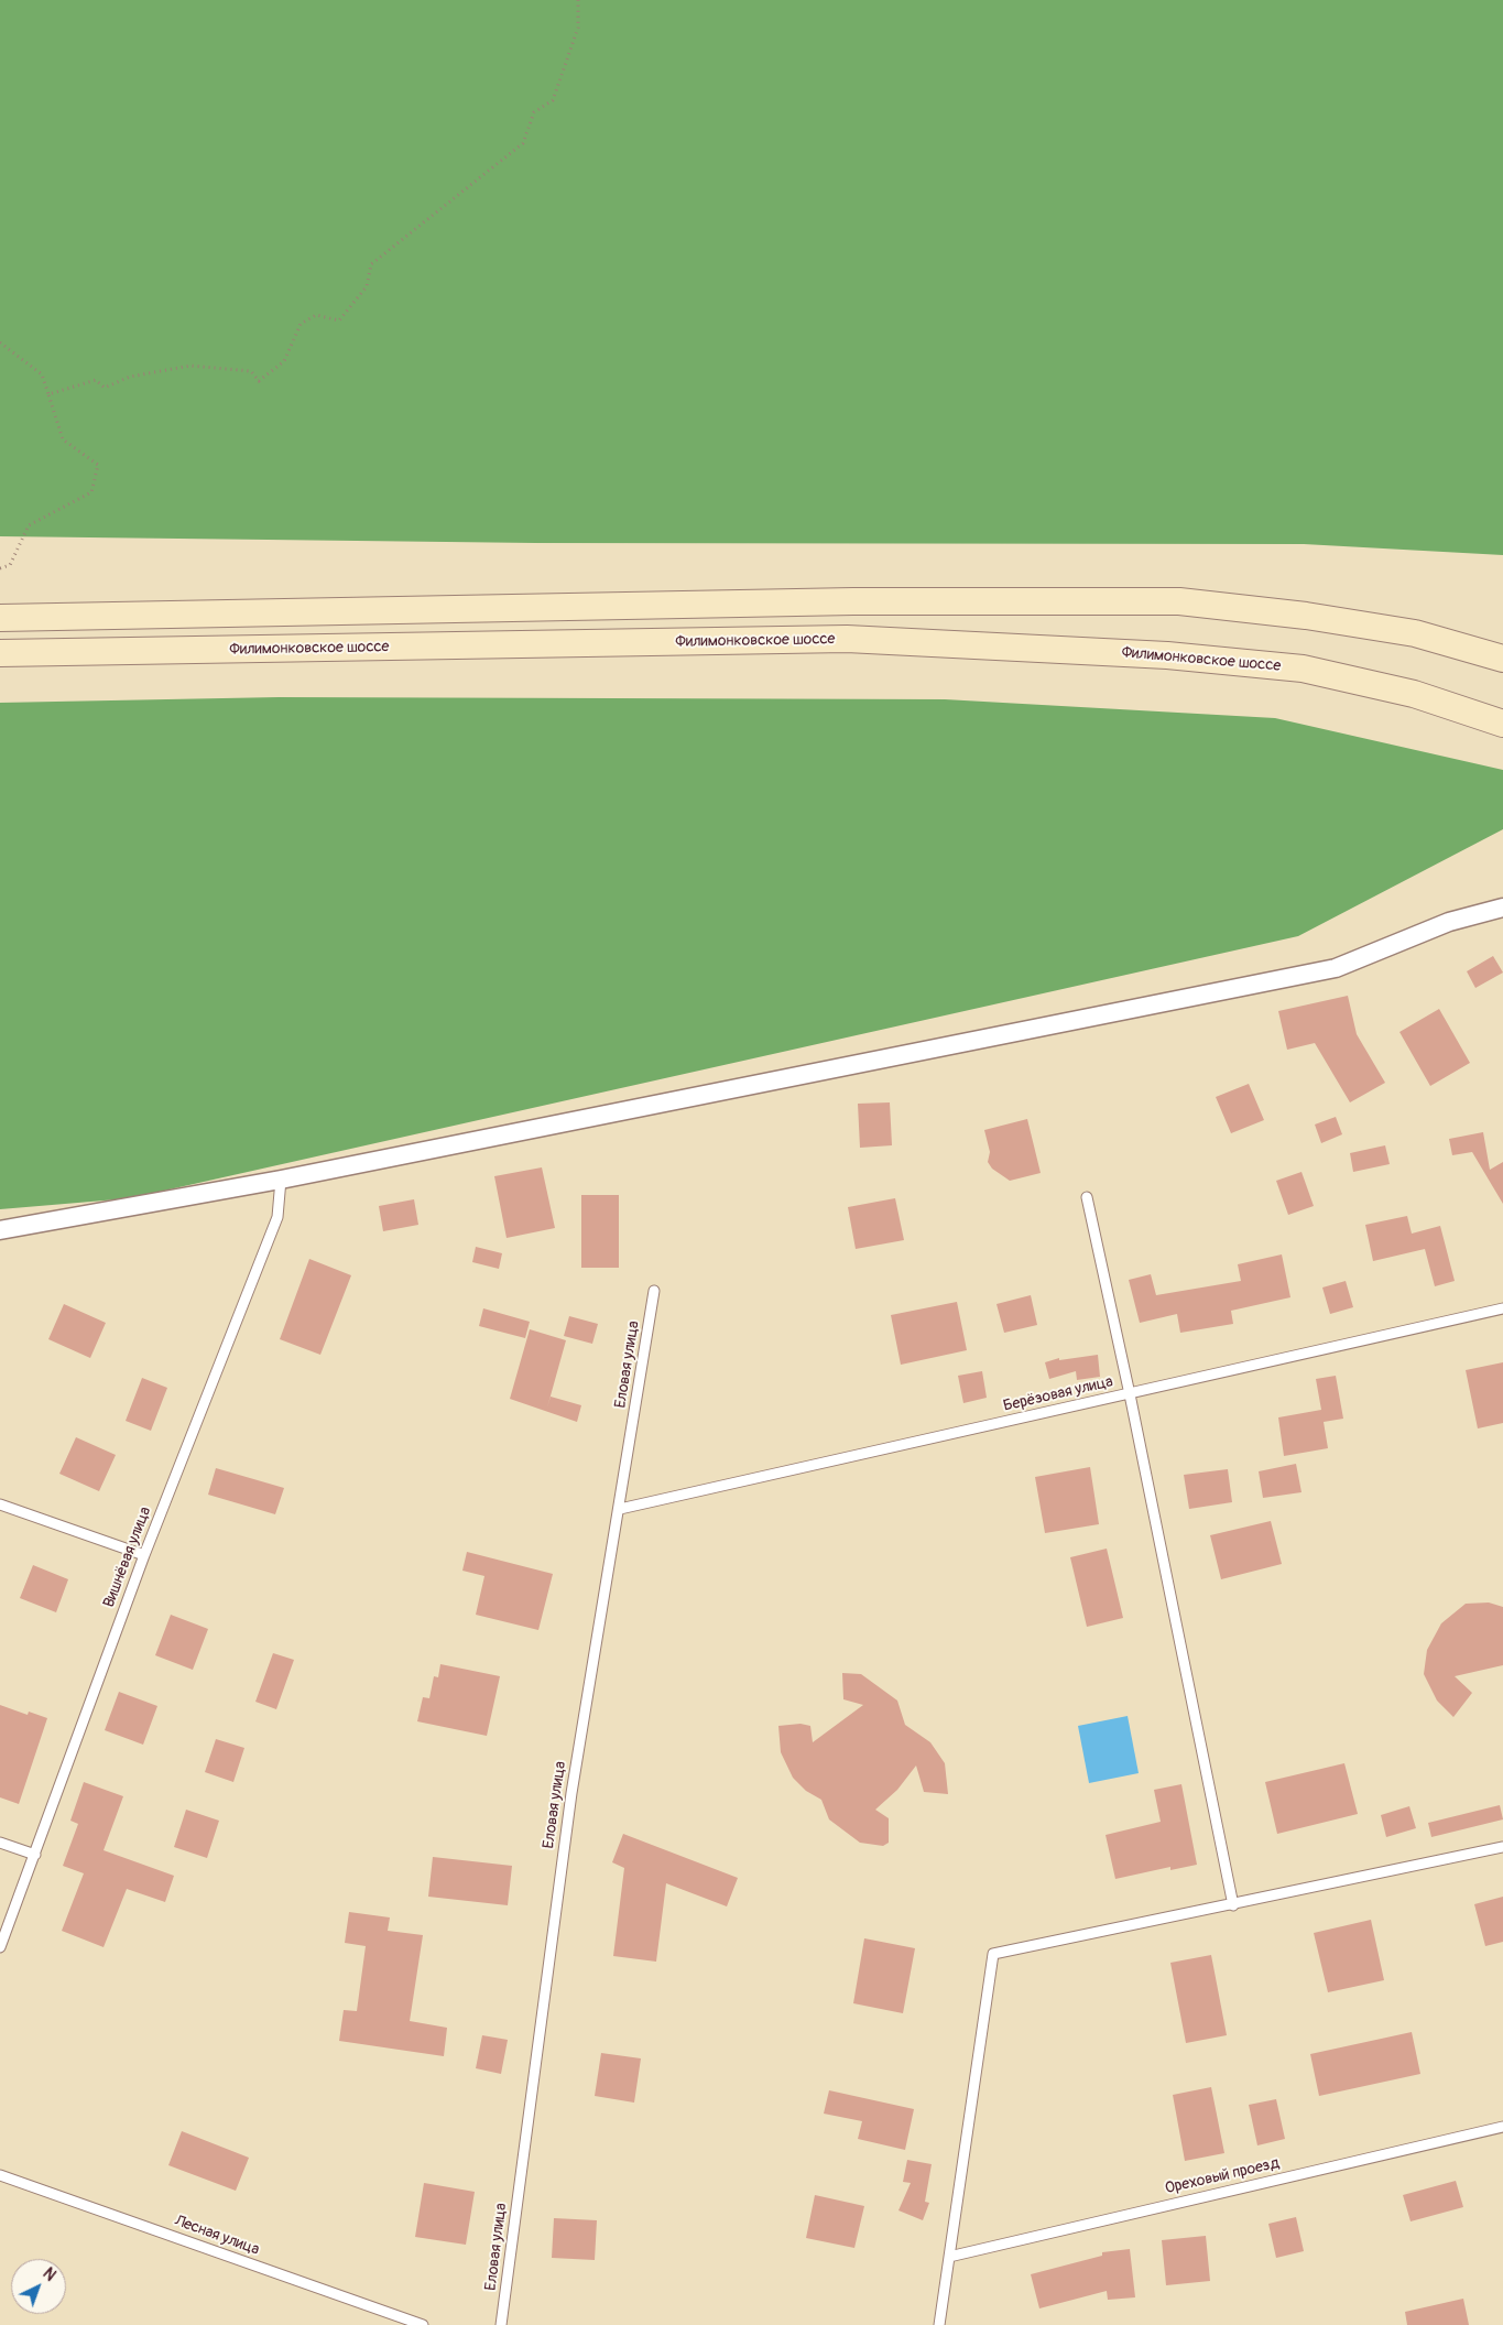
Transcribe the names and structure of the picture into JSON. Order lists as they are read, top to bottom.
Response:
{
  "streets": {
    "main road": ["Филимонковское шоссе"],
    "lane": [
      "Еловая улица",
      "Берёзовая улица",
      "Вишнёвая улица",
      "Ореховый проезд",
      "Лесная улица"
    ]
  },
  "crossings": [
    ["Еловая улица", "Берёзовая улица"]
  ],
  "north": "top right"
}
